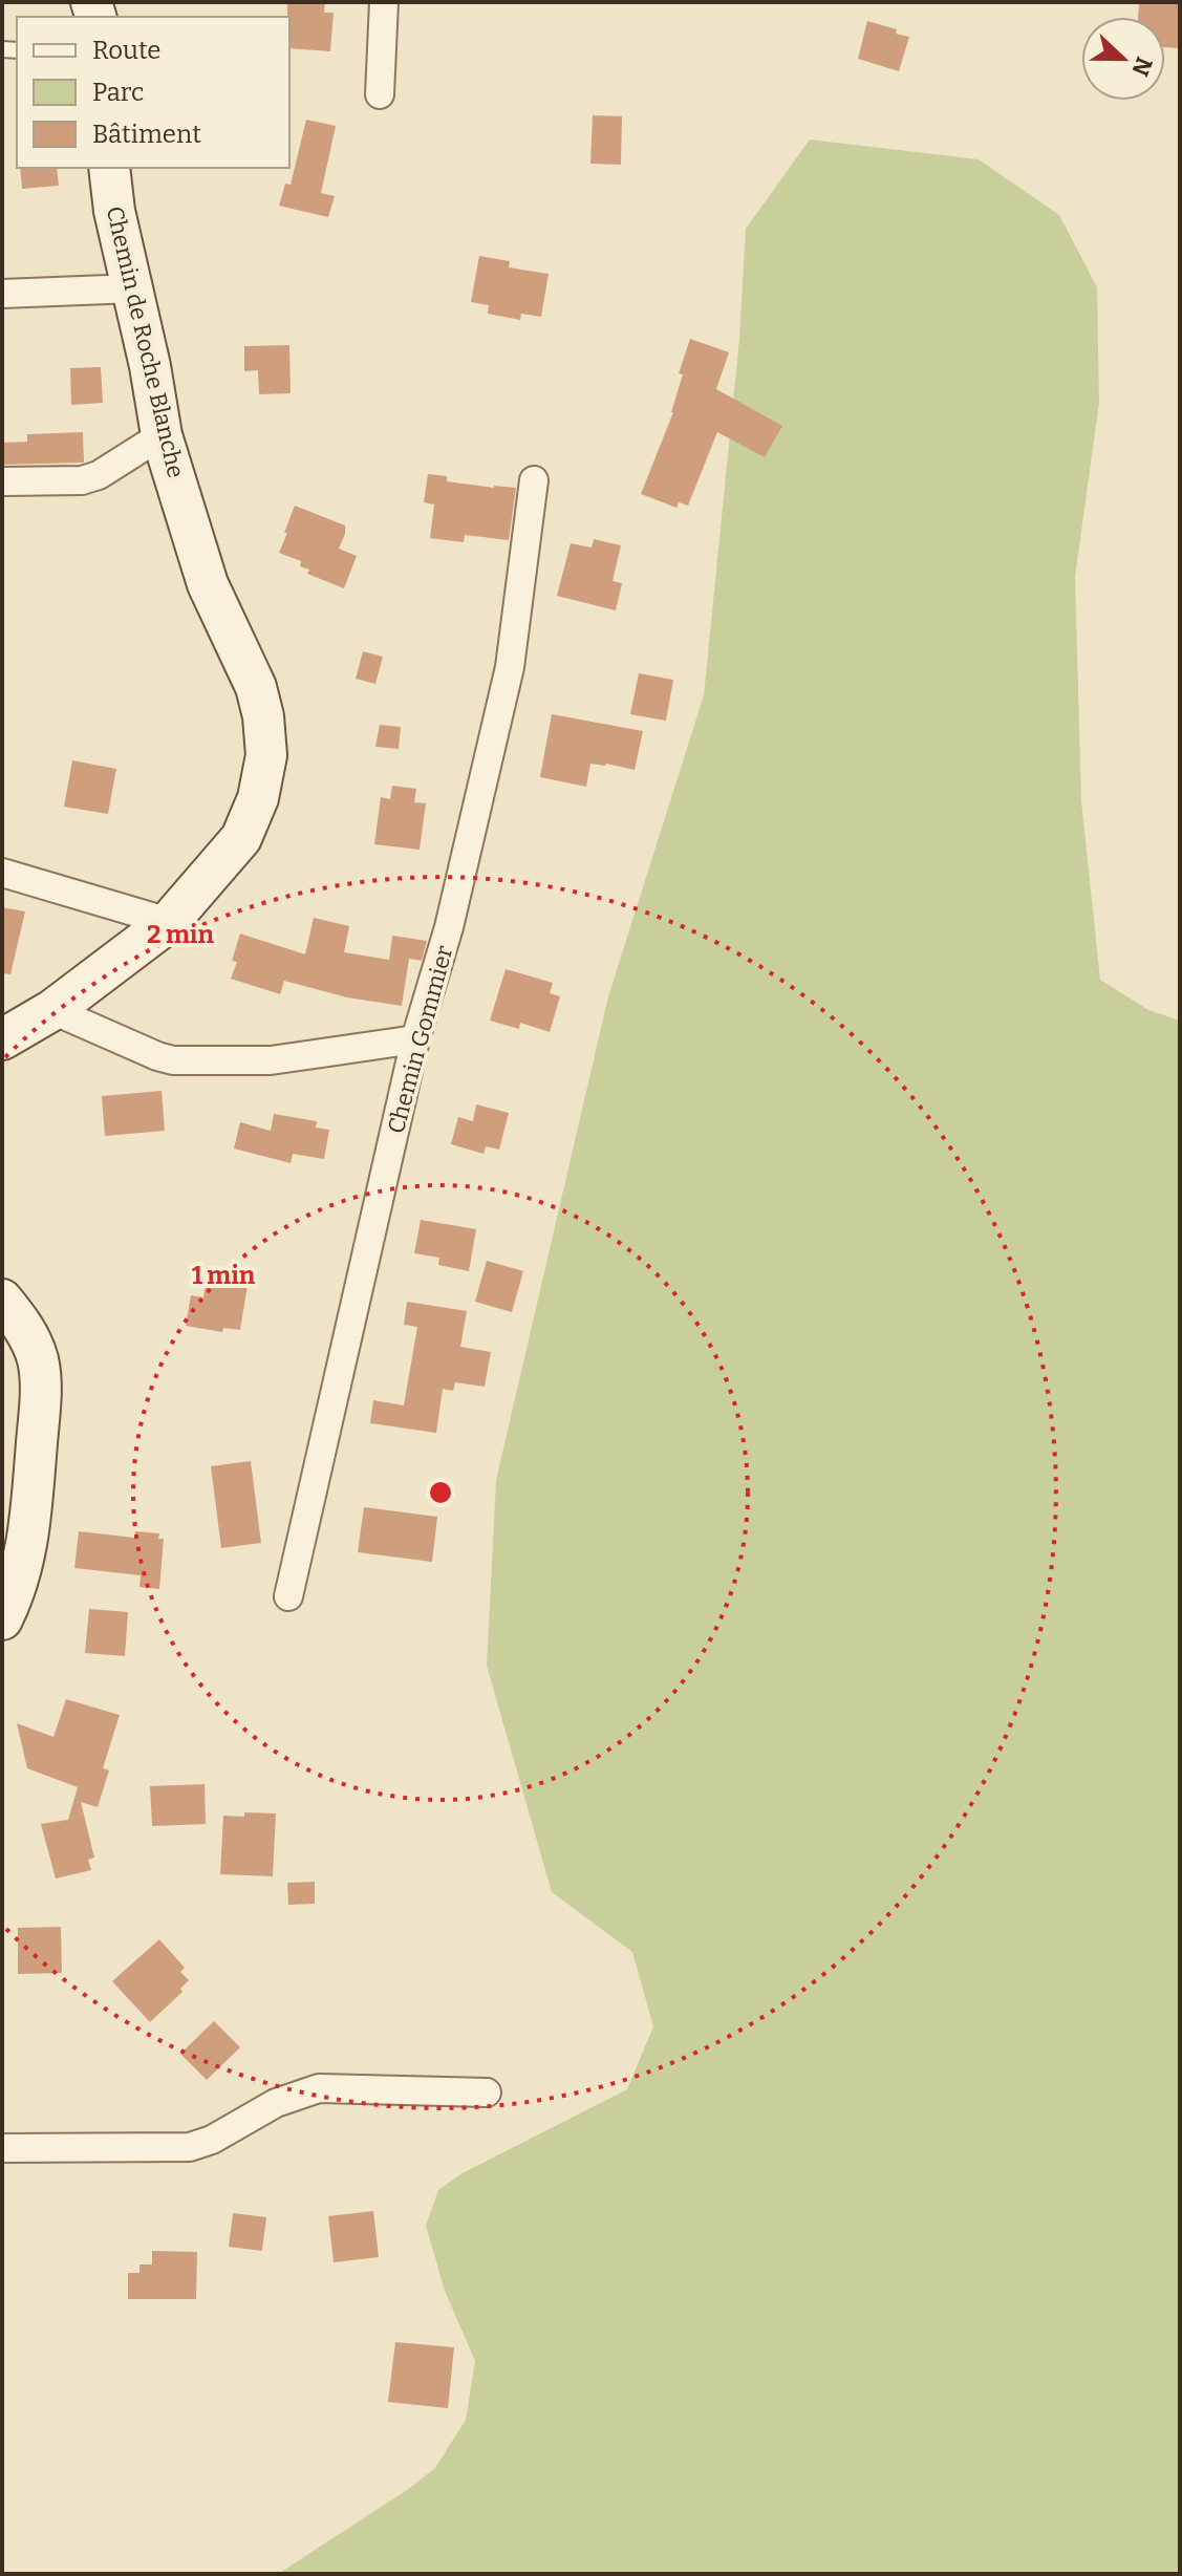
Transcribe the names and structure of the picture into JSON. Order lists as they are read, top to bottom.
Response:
{
  "streets": {
    "main road": ["Chemin de Roche Blanche"],
    "street": ["Chemin Gommier"]
  },
  "legend": ["Route", "Parc", "Bâtiment"],
  "north": "right",
  "rings": ["2 min", "1 min"]
}
